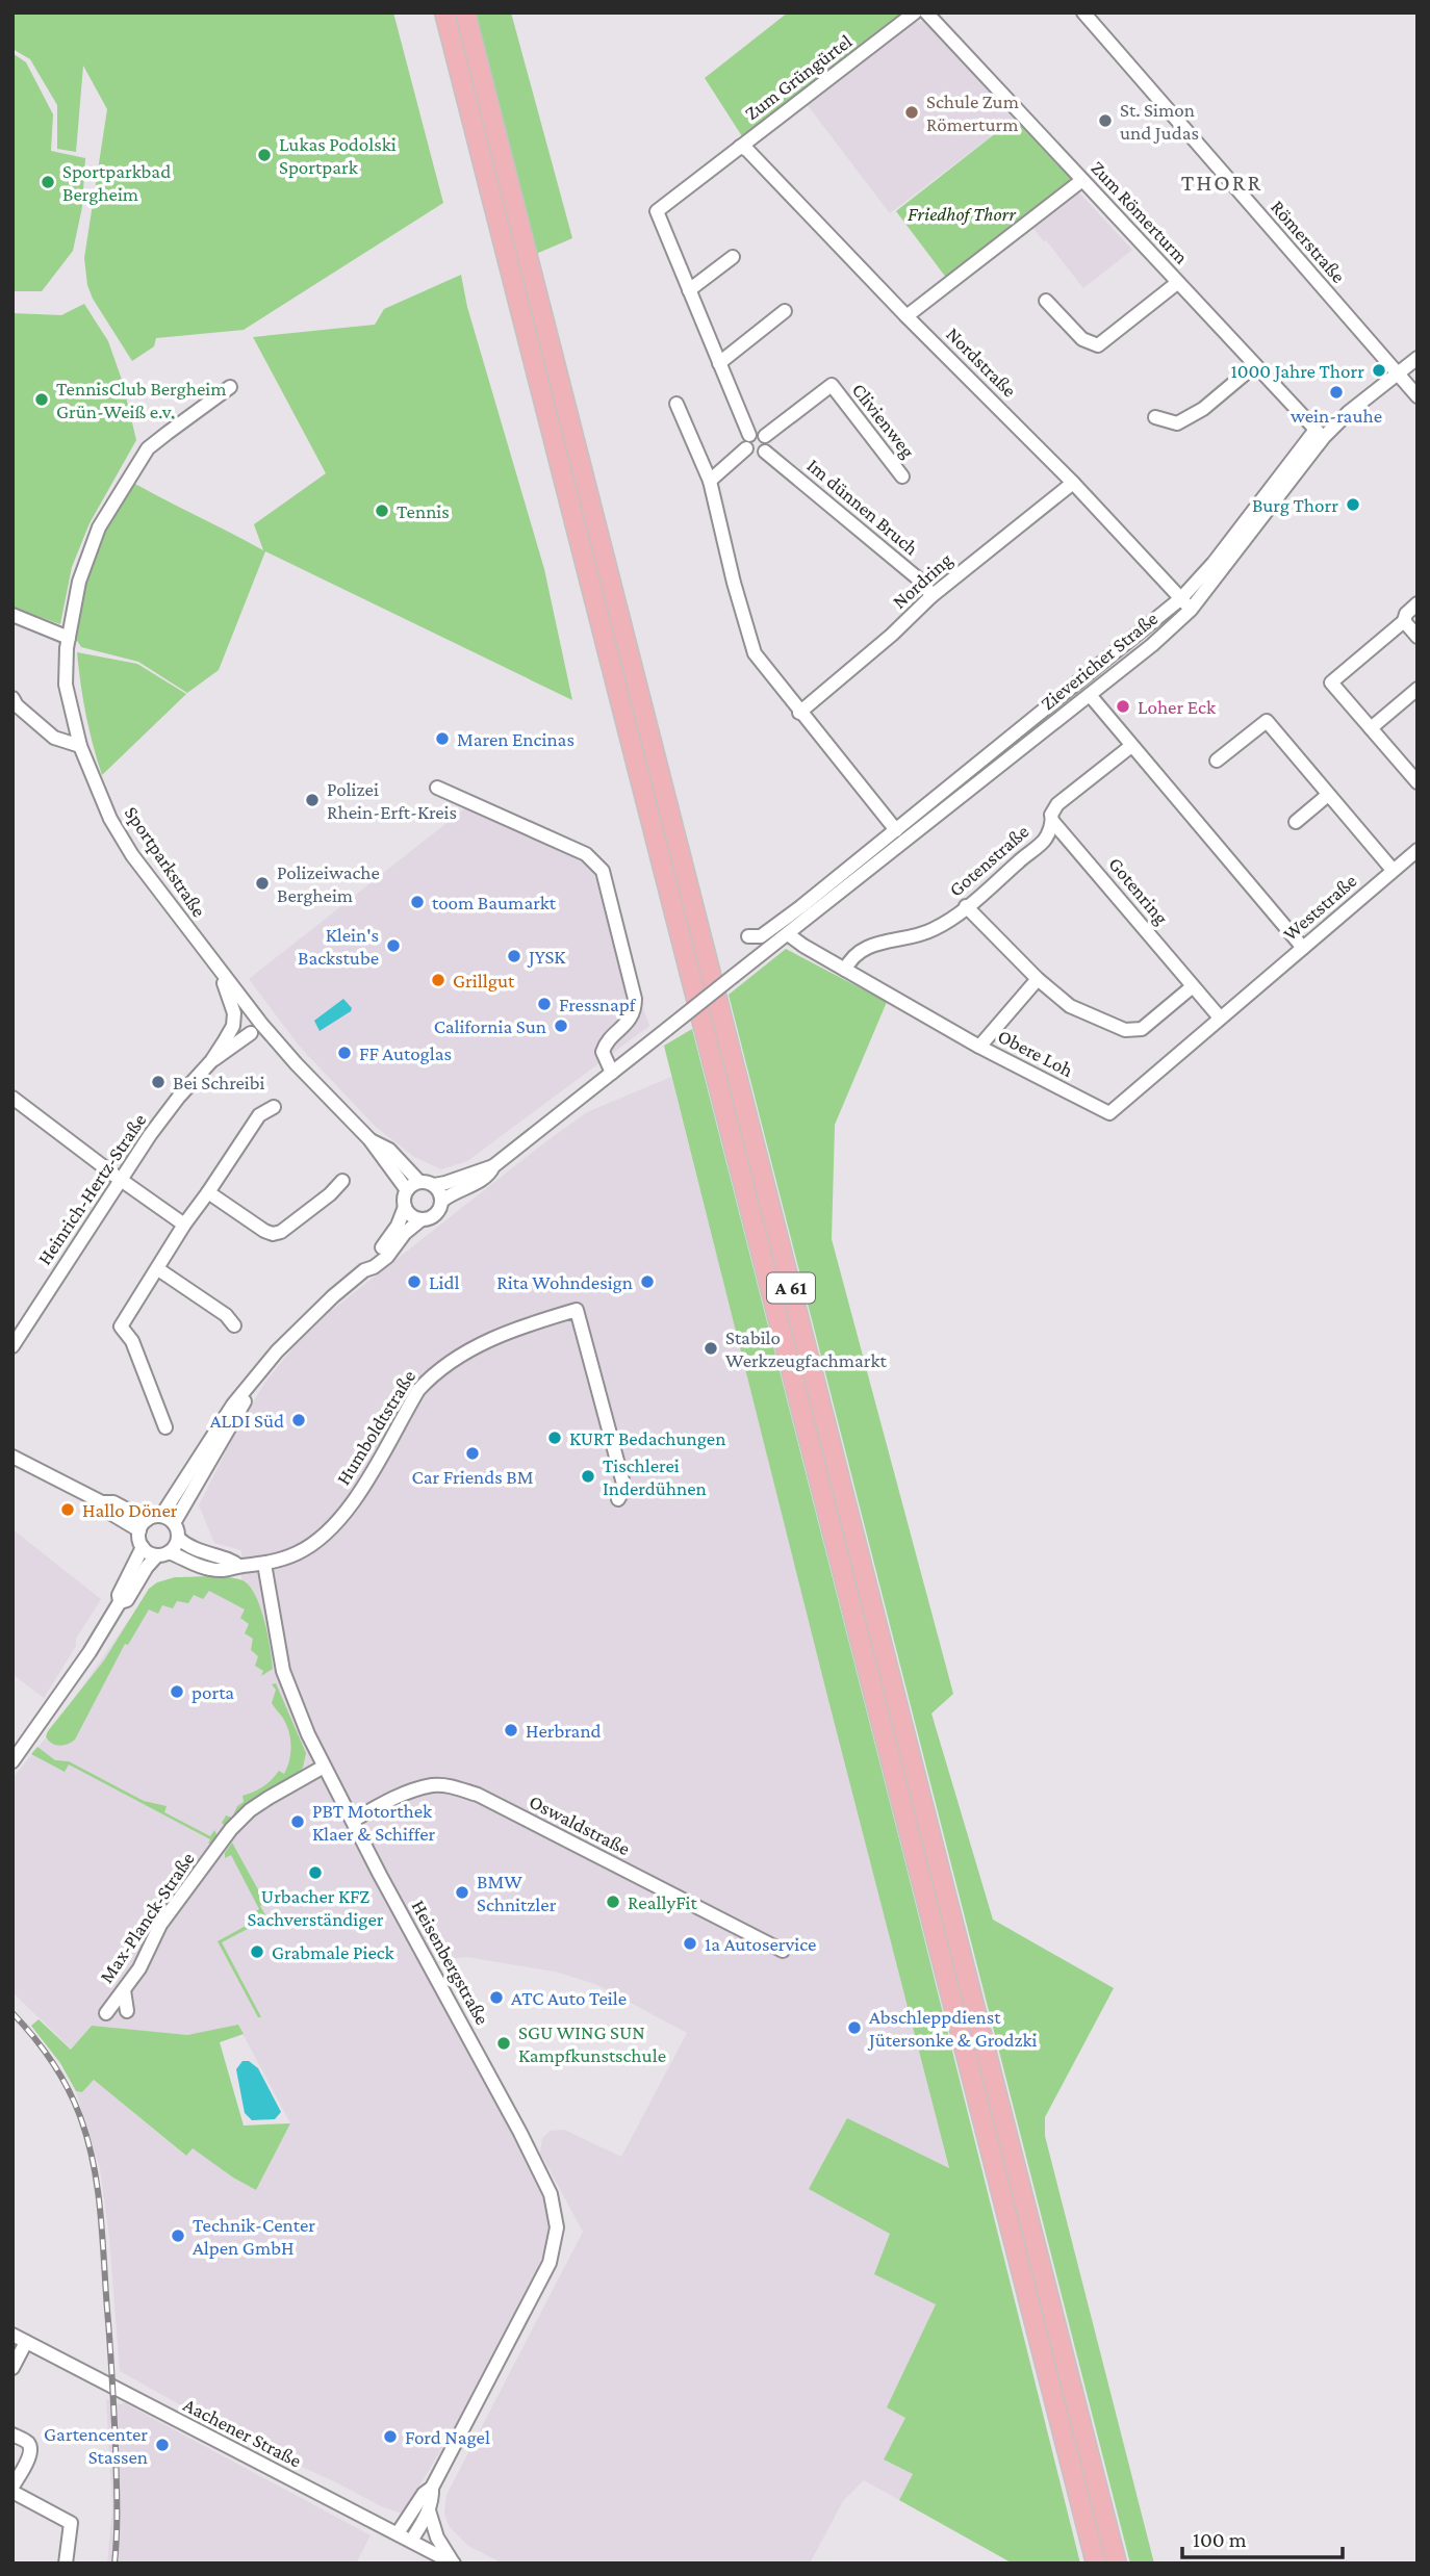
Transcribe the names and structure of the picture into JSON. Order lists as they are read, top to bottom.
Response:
{
  "streets": {
    "highway": ["A 61"],
    "street": [
      "Zum Grüngürtel",
      "Zum Römerturm",
      "Römerstraße",
      "Nordstraße",
      "Clivienweg",
      "Im dünnen Bruch",
      "Nordring",
      "Zievericher Straße",
      "Gotenstraße",
      "Sportparkstraße",
      "Gotenring",
      "Weststraße",
      "Obere Loh",
      "Heinrich-Hertz-Straße",
      "Humboldtstraße",
      "Oswaldstraße",
      "Max-Planck-Straße",
      "Heisenbergstraße",
      "Aachener Straße"
    ]
  },
  "crossings": [
    ["Zum Grüngürtel", "Nordstraße"],
    ["Zum Römerturm", "Zievericher Straße"],
    ["Römerstraße", "Zievericher Straße"],
    ["Nordstraße", "Nordring"],
    ["Nordstraße", "Zievericher Straße"],
    ["Clivienweg", "Im dünnen Bruch"],
    ["Im dünnen Bruch", "Nordring"],
    ["Zievericher Straße", "Sportparkstraße"],
    ["Zievericher Straße", "Obere Loh"],
    ["Gotenstraße", "Gotenring"],
    ["Gotenstraße", "Obere Loh"],
    ["Sportparkstraße", "Heinrich-Hertz-Straße"],
    ["Gotenring", "Obere Loh"],
    ["Weststraße", "Obere Loh"],
    ["Humboldtstraße", "Heisenbergstraße"],
    ["Oswaldstraße", "Heisenbergstraße"],
    ["Max-Planck-Straße", "Heisenbergstraße"],
    ["Heisenbergstraße", "Aachener Straße"]
  ],
  "districts": ["THORR"],
  "parks": ["Friedhof Thorr"],
  "places": [
    "Schule Zum Römerturm",
    "St. Simon und Judas",
    "Lukas Podolski Sportpark",
    "Sportparkbad Bergheim",
    "1000 Jahre Thorr",
    "wein-rauhe",
    "TennisClub Bergheim Grün-Weiß e.v.",
    "Burg Thorr",
    "Tennis",
    "Loher Eck",
    "Maren Encinas",
    "Polizei Rhein-Erft-Kreis",
    "Polizeiwache Bergheim",
    "toom Baumarkt",
    "Klein's Backstube",
    "JYSK",
    "Grillgut",
    "Fressnapf",
    "California Sun",
    "FF Autoglas",
    "Bei Schreibi",
    "Lidl",
    "Rita Wohndesign",
    "Stabilo Werkzeugfachmarkt",
    "ALDI Süd",
    "KURT Bedachungen",
    "Car Friends BM",
    "Tischlerei Inderdühnen",
    "Hallo Döner",
    "porta",
    "Herbrand",
    "PBT Motorthek Klaer & Schiffer",
    "Urbacher KFZ Sachverständiger",
    "BMW Schnitzler",
    "ReallyFit",
    "1a Autoservice",
    "Grabmale Pieck",
    "ATC Auto Teile",
    "Abschleppdienst Jütersonke & Grodzki",
    "SGU WING SUN Kampfkunstschule",
    "Technik-Center Alpen GmbH",
    "Ford Nagel",
    "Gartencenter Stassen"
  ],
  "scale_bar": "100 m"
}
